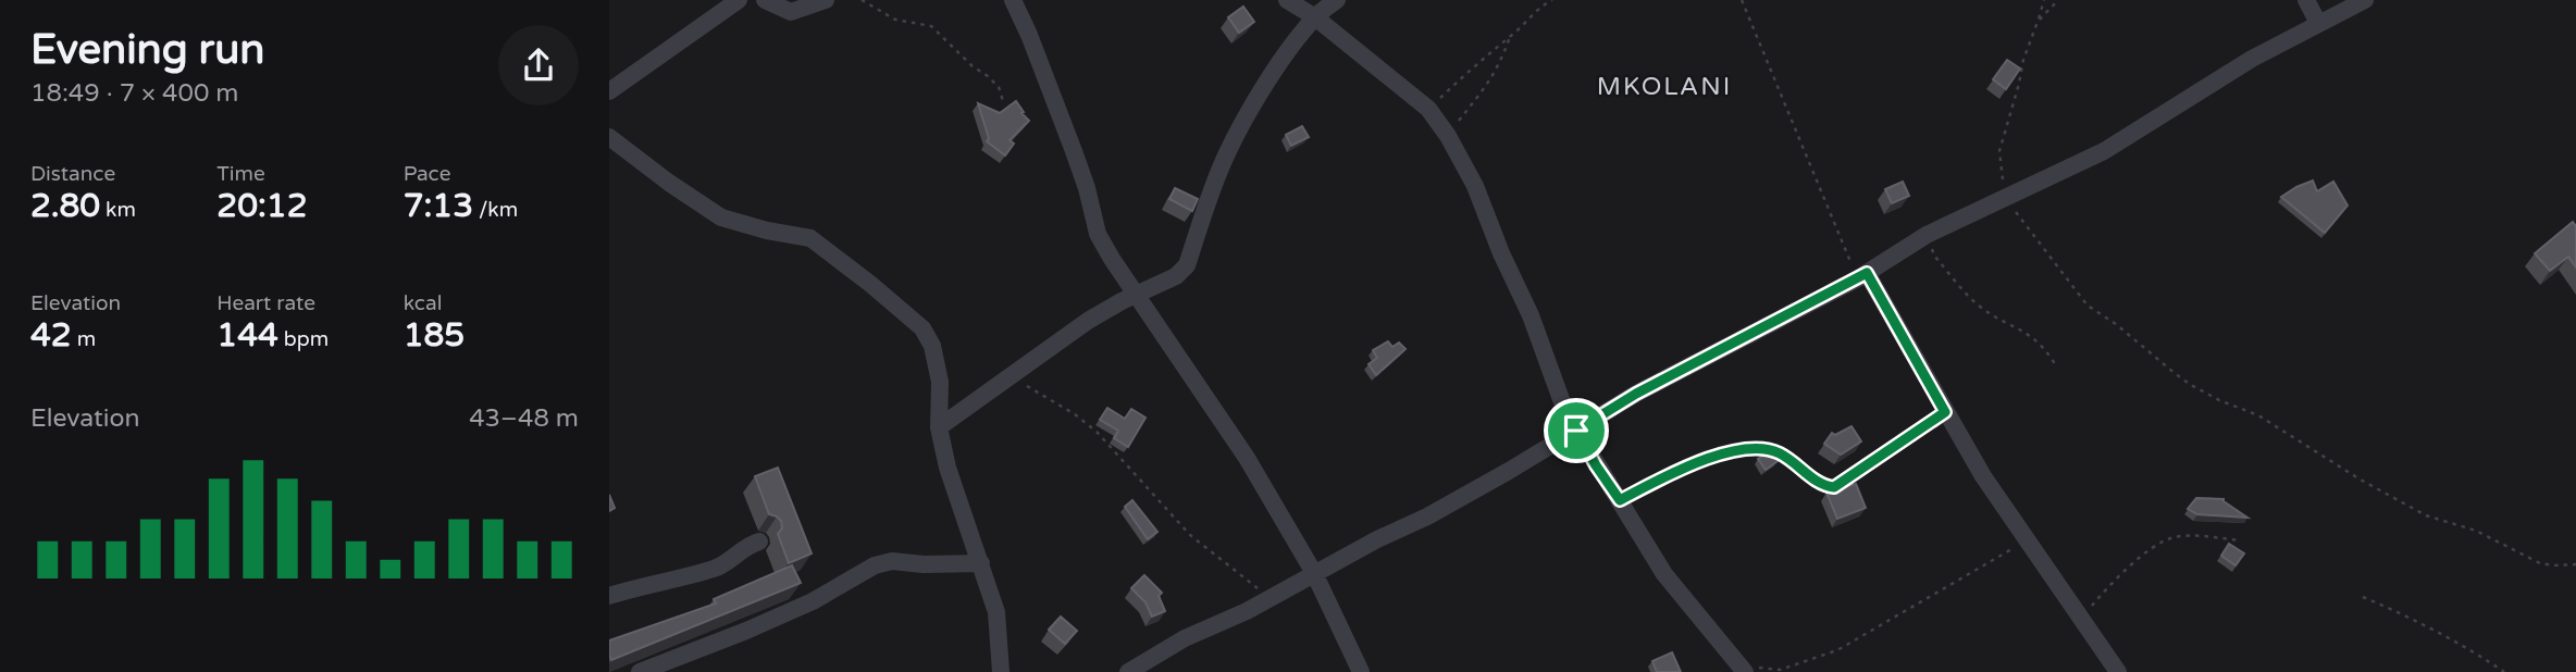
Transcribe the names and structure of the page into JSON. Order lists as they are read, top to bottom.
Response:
{
  "districts": ["MKOLANI"],
  "page": {
    "heading": ["Evening run", "18:49 · 7 × 400 m"],
    "stats": [
      ["Distance", "2.80 km"],
      ["Time", "20:12"],
      ["Pace", "7:13 /km"],
      ["Elevation", "42 m"],
      ["Heart rate", "144 bpm"],
      ["kcal", "185"]
    ],
    "chart": ["Elevation", "43–48 m"]
  }
}
